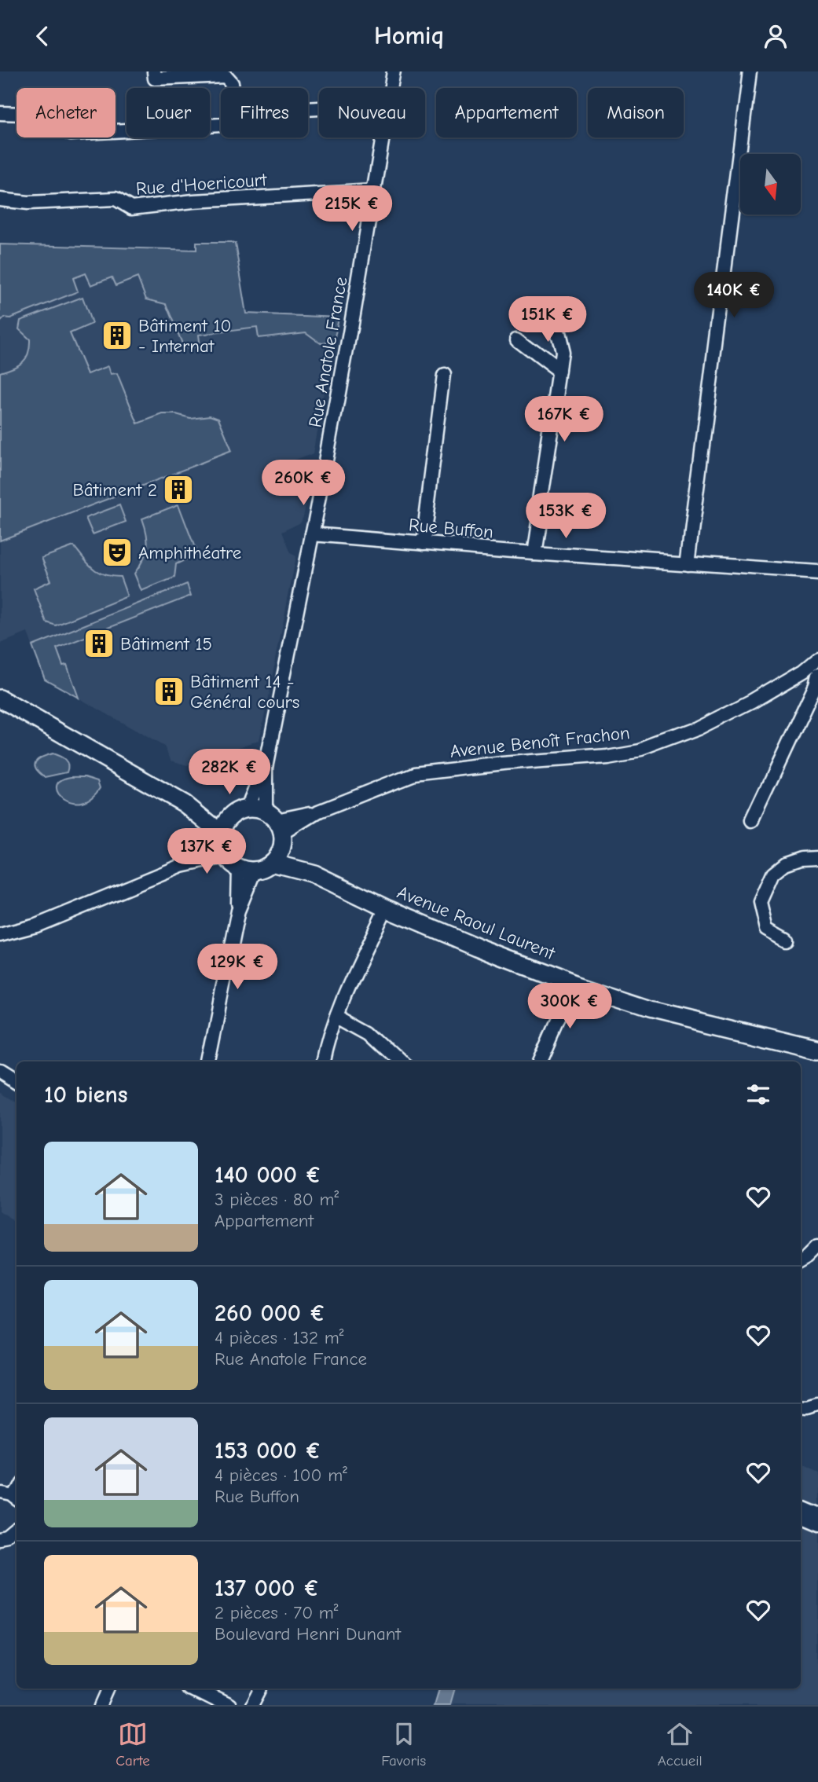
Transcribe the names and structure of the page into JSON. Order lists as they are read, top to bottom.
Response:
{
  "streets": {
    "main road": ["Avenue Raoul Laurent"],
    "street": [
      "Rue d'Hoericourt",
      "Rue Anatole France",
      "Rue Buffon",
      "Avenue Benoît Frachon"
    ]
  },
  "crossings": [
    ["Rue d'Hoericourt", "Rue Anatole France"],
    ["Rue Anatole France", "Rue Buffon"],
    ["Rue Anatole France", "Avenue Benoît Frachon"],
    ["Rue Anatole France", "Avenue Raoul Laurent"],
    ["Avenue Benoît Frachon", "Avenue Raoul Laurent"]
  ],
  "places": {
    "building": [
      "Bâtiment 10 - Internat",
      "Bâtiment 2",
      "Bâtiment 15",
      "Bâtiment 14 - Général cours"
    ],
    "theatre": ["Amphithéatre"]
  },
  "north": "bottom",
  "page": {
    "header": "Homiq",
    "chip": [
      "Acheter",
      "Louer",
      "Filtres",
      "Nouveau",
      "Appartement",
      "Maison"
    ],
    "price": [
      "215K €",
      "140K €",
      "151K €",
      "167K €",
      "260K €",
      "153K €",
      "282K €",
      "137K €",
      "129K €",
      "300K €"
    ],
    "heading": "10 biens",
    "list": [
      {
        "name": "140 000 €",
        "note": "3 pièces · 80 m² · Appartement"
      },
      {
        "name": "260 000 €",
        "note": "4 pièces · 132 m² · Rue Anatole France"
      },
      {
        "name": "153 000 €",
        "note": "4 pièces · 100 m² · Rue Buffon"
      },
      {
        "name": "137 000 €",
        "note": "2 pièces · 70 m² · Boulevard Henri Dunant"
      }
    ],
    "tabs": ["Carte", "Favoris", "Accueil"]
  }
}
